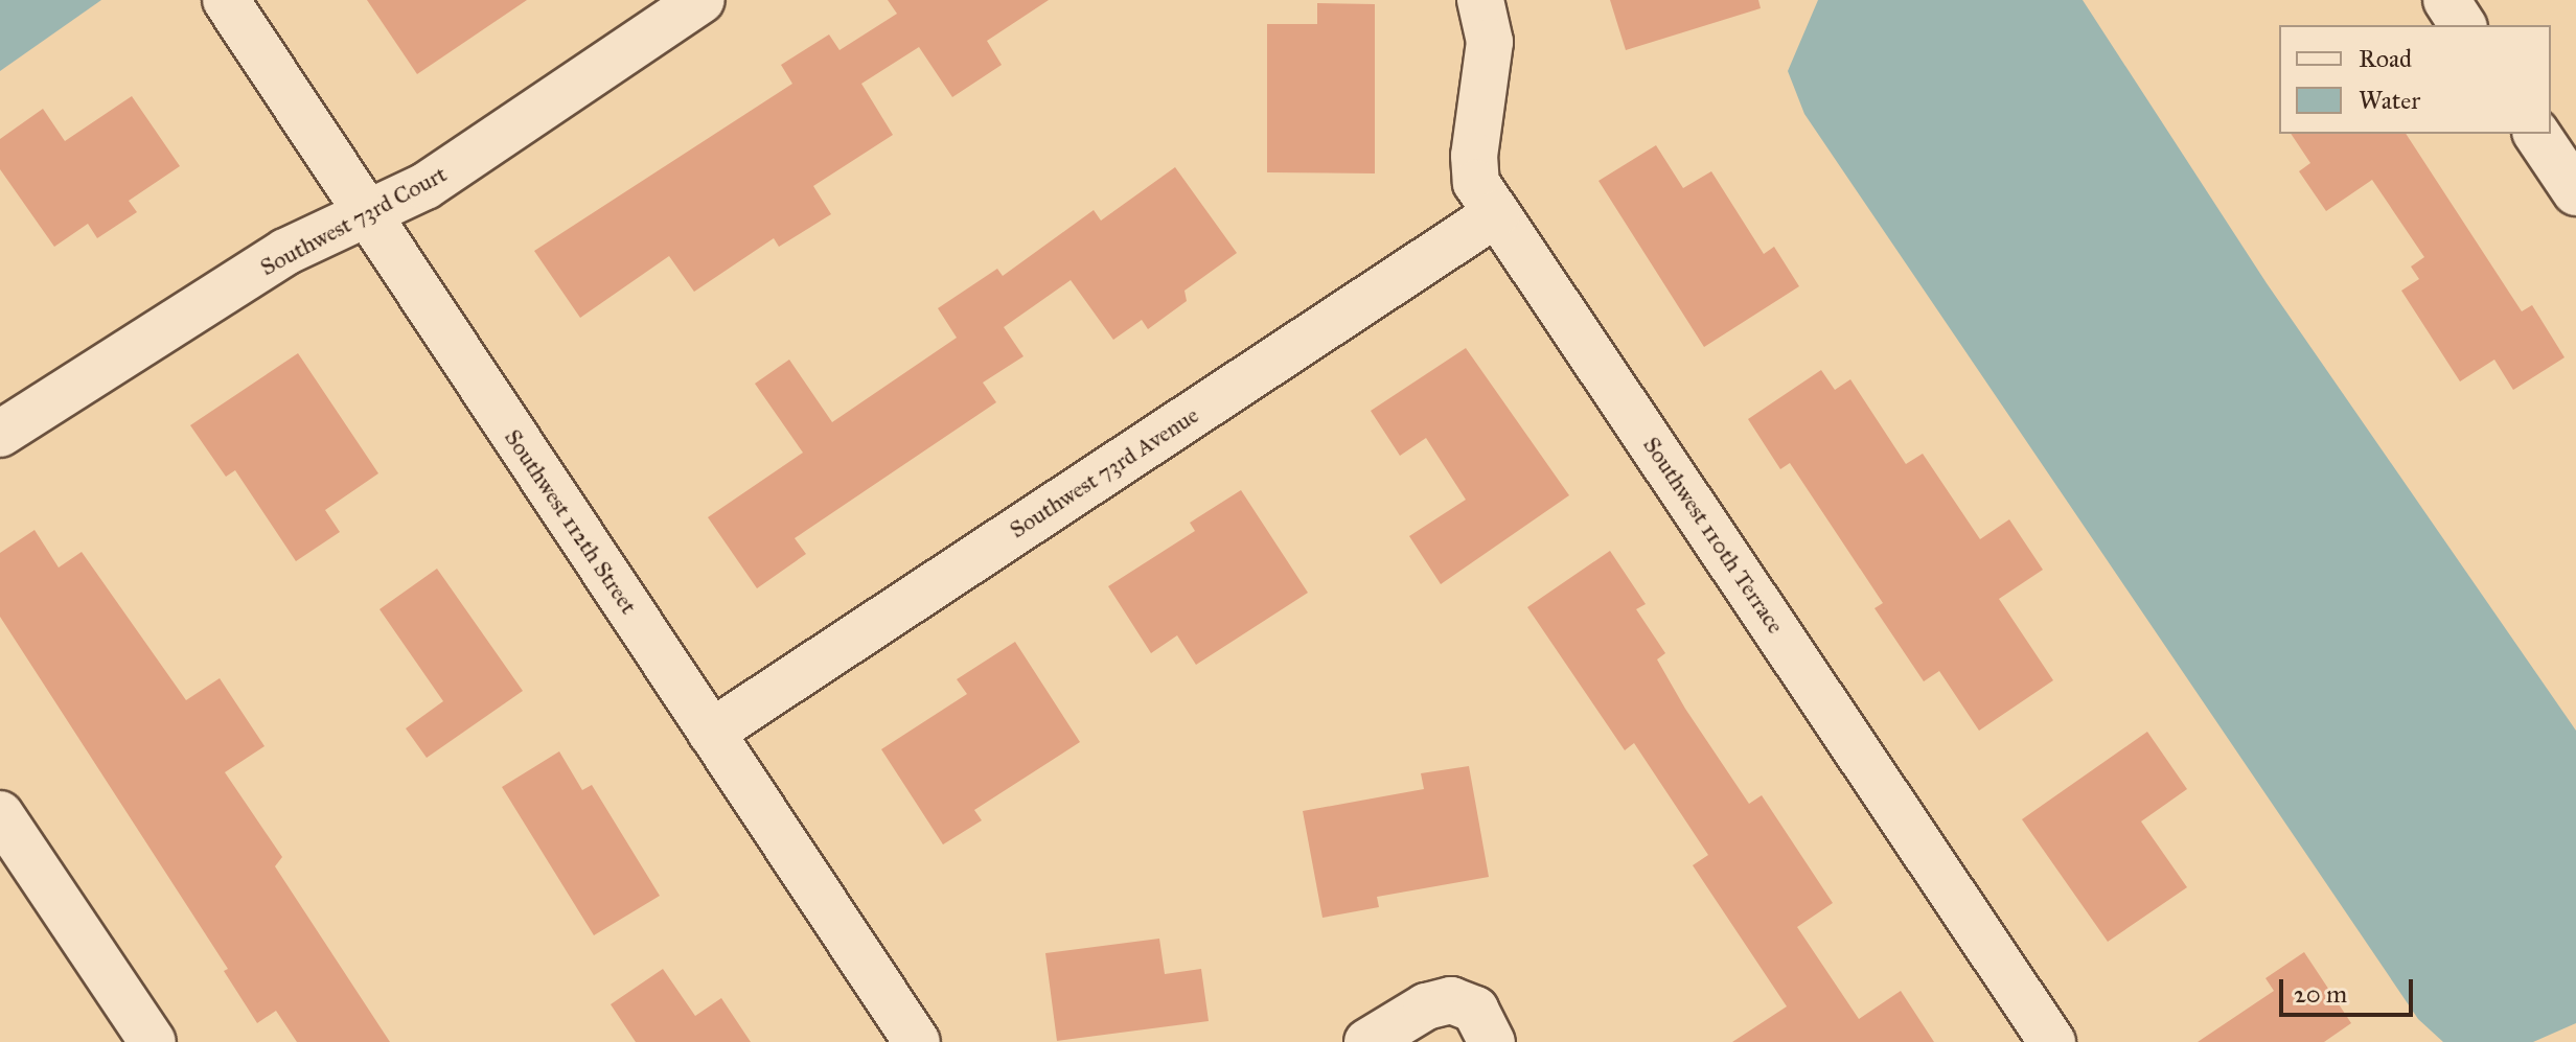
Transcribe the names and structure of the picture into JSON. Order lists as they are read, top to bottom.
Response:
{
  "streets": {
    "street": [
      "Southwest 73rd Court",
      "Southwest 73rd Avenue",
      "Southwest 112th Street",
      "Southwest 110th Terrace"
    ]
  },
  "crossings": [
    ["Southwest 73rd Court", "Southwest 112th Street"],
    ["Southwest 73rd Avenue", "Southwest 112th Street"],
    ["Southwest 73rd Avenue", "Southwest 110th Terrace"]
  ],
  "legend": ["Road", "Water"],
  "scale_bar": "20 m"
}
